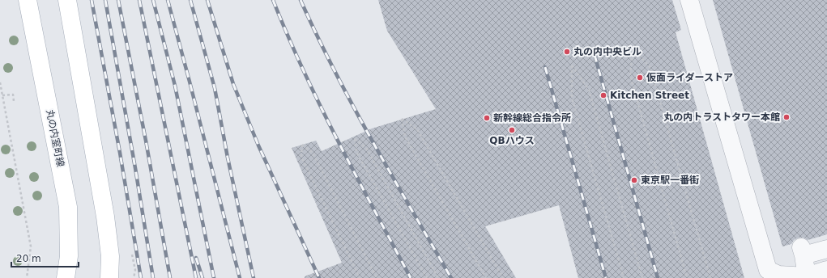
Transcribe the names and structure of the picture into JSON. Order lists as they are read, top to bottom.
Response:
{
  "streets": {
    "main road": ["丸の内室町線"]
  },
  "places": [
    "丸の内中央ビル",
    "仮面ライダーストア",
    "Kitchen Street",
    "丸の内トラストタワー本館",
    "新幹線総合指令所",
    "QBハウス",
    "東京駅一番街"
  ],
  "scale_bar": "20 m"
}
